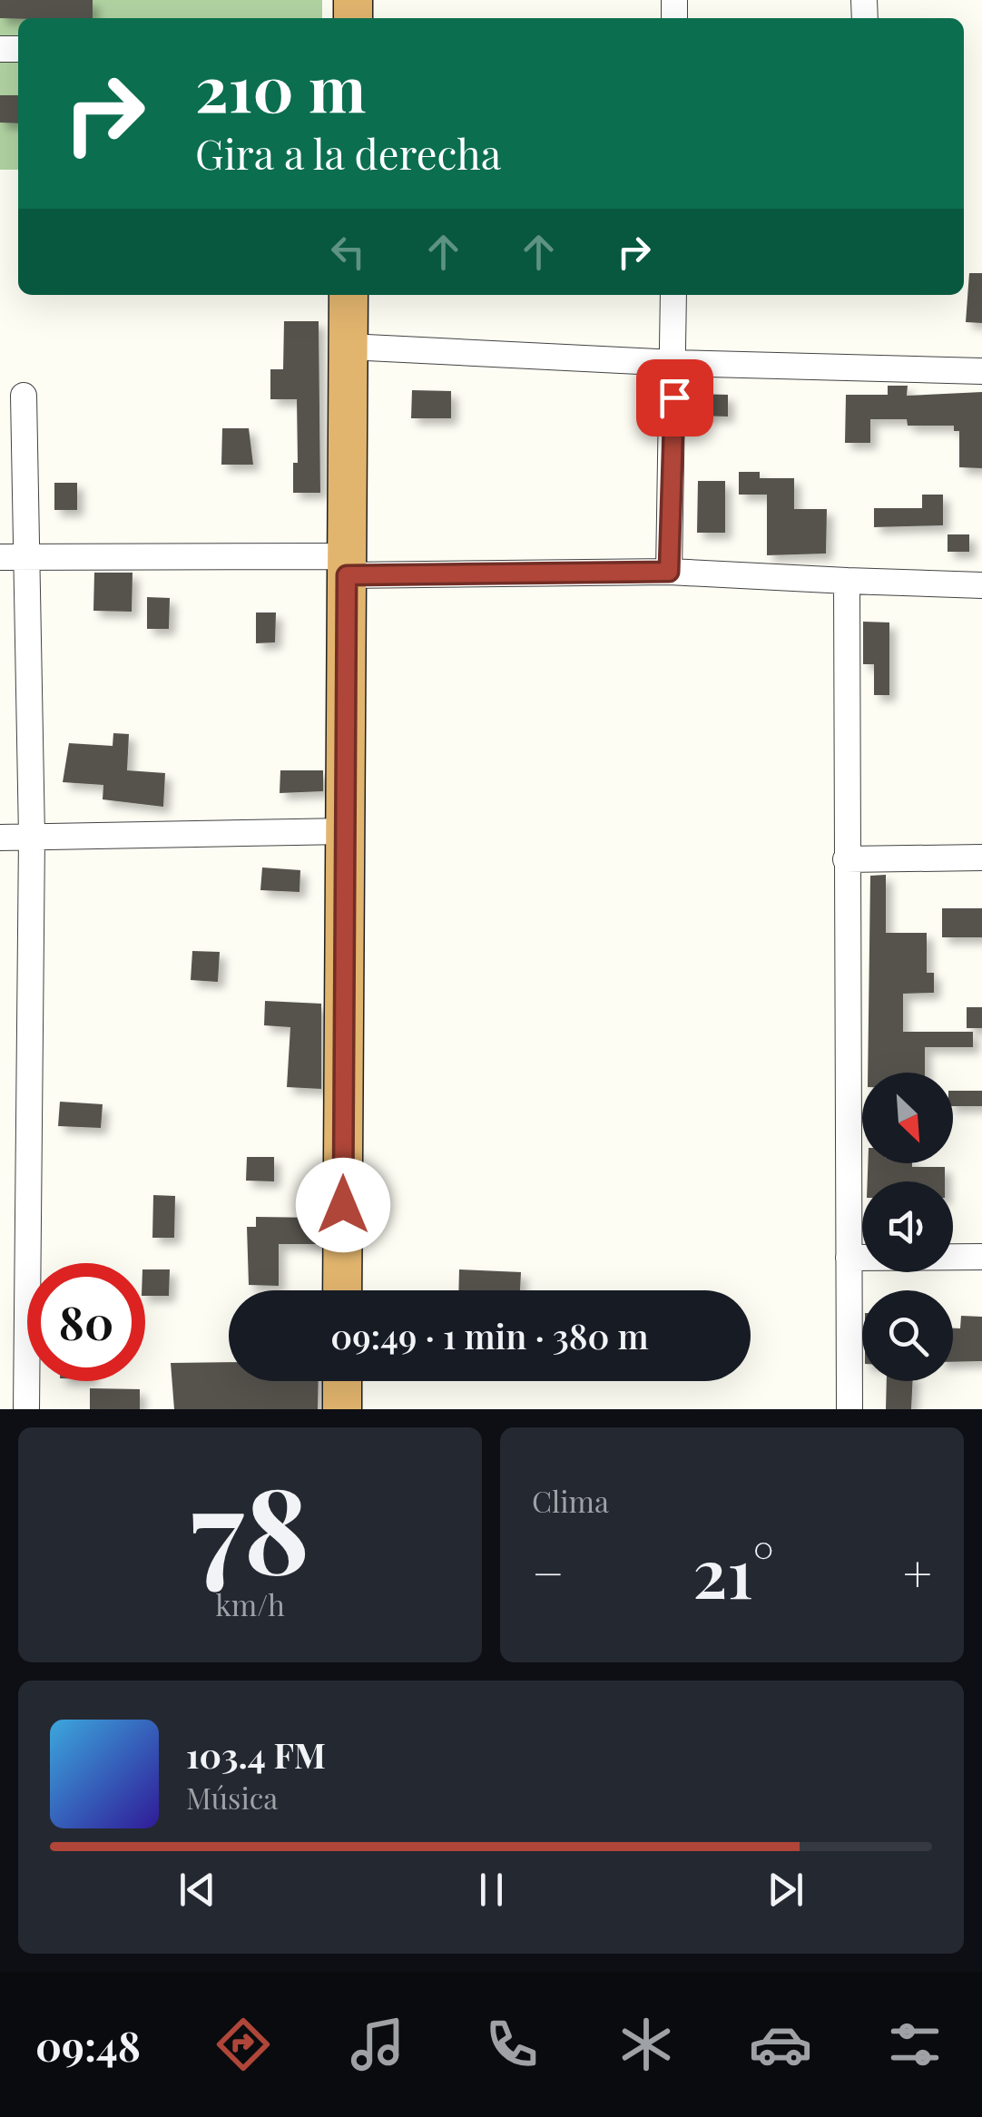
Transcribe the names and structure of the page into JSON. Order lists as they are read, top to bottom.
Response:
{
  "north": "bottom right",
  "page": {
    "turn": ["210 m", "Gira a la derecha"],
    "limit": "80",
    "trip": "09:49 · 1 min · 380 m",
    "tile": [
      ["78", "km/h"],
      "Clima"
    ],
    "heat": ["−", "21°", "+"],
    "song": ["103.4 FM", "Música"],
    "tabs": "09:48"
  }
}
